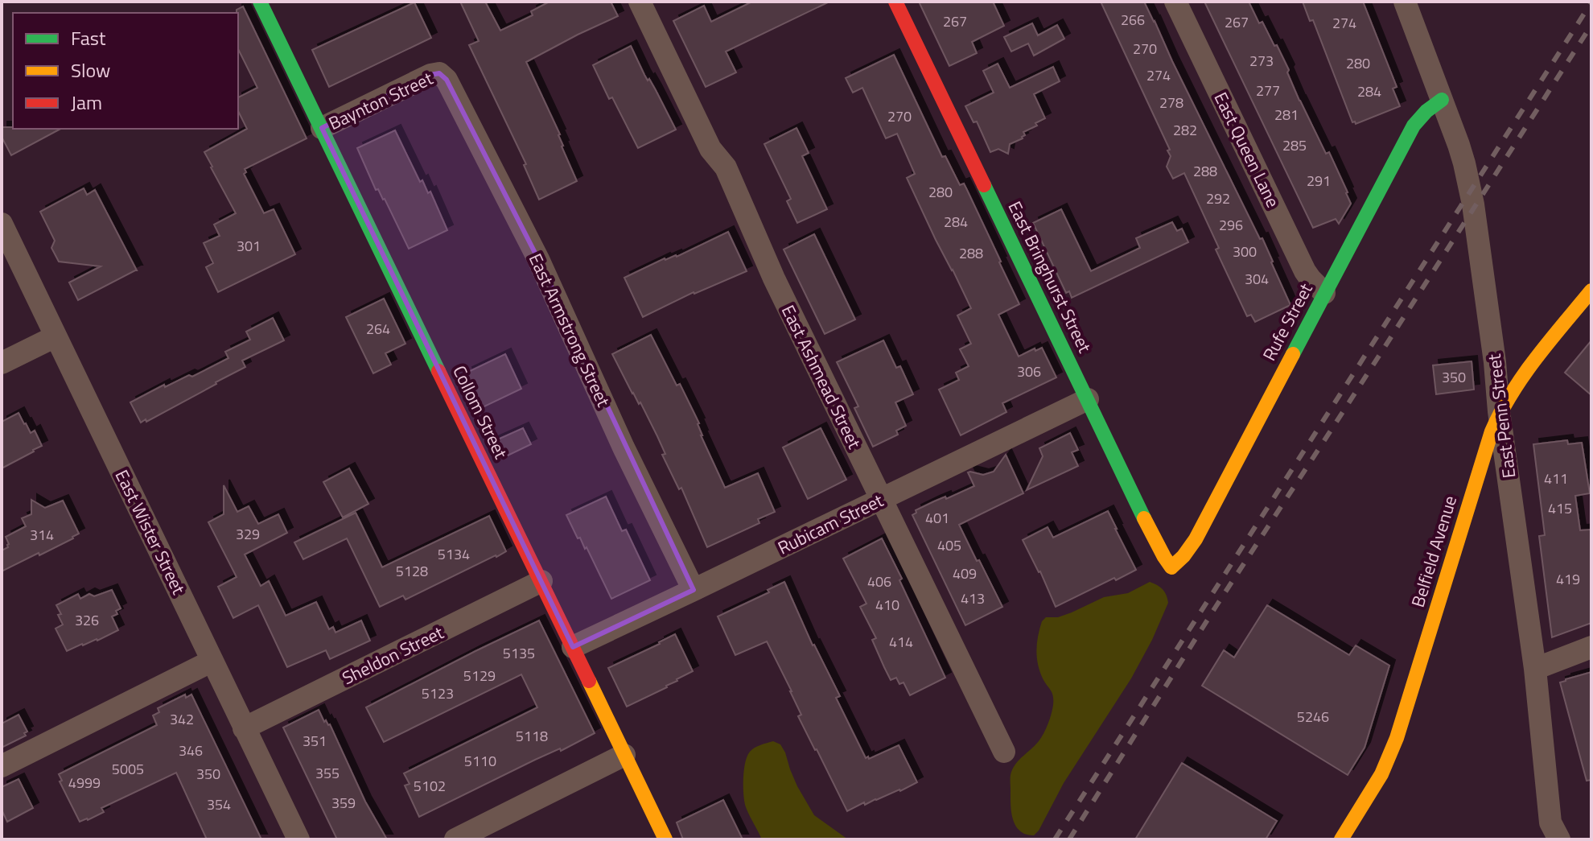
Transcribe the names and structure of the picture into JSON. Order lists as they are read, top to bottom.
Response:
{
  "streets": {
    "street": [
      "Baynton Street",
      "East Queen Lane",
      "East Bringhurst Street",
      "Rufe Street",
      "East Armstrong Street",
      "East Ashmead Street",
      "Collom Street",
      "East Penn Street",
      "Rubicam Street",
      "East Wister Street",
      "Belfield Avenue",
      "Sheldon Street"
    ]
  },
  "crossings": [
    ["Baynton Street", "East Armstrong Street"],
    ["Baynton Street", "Collom Street"],
    ["East Queen Lane", "Rufe Street"],
    ["East Bringhurst Street", "Rufe Street"],
    ["East Bringhurst Street", "Rubicam Street"],
    ["Rufe Street", "East Penn Street"],
    ["East Armstrong Street", "Rubicam Street"],
    ["East Ashmead Street", "Rubicam Street"],
    ["Collom Street", "Rubicam Street"],
    ["Collom Street", "Sheldon Street"],
    ["East Penn Street", "Belfield Avenue"],
    ["East Wister Street", "Sheldon Street"]
  ],
  "house_numbers": [
    "266",
    "267",
    "267",
    "274",
    "270",
    "273",
    "280",
    "274",
    "277",
    "284",
    "278",
    "281",
    "270",
    "282",
    "285",
    "288",
    "291",
    "280",
    "292",
    "284",
    "296",
    "301",
    "300",
    "288",
    "304",
    "264",
    "306",
    "350",
    "411",
    "415",
    "401",
    "329",
    "314",
    "405",
    "5134",
    "5128",
    "409",
    "419",
    "406",
    "413",
    "410",
    "326",
    "414",
    "5135",
    "5129",
    "5123",
    "5246",
    "342",
    "5118",
    "351",
    "346",
    "5110",
    "5005",
    "355",
    "350",
    "4999",
    "5102",
    "359",
    "354"
  ],
  "legend": ["Fast", "Slow", "Jam"]
}
